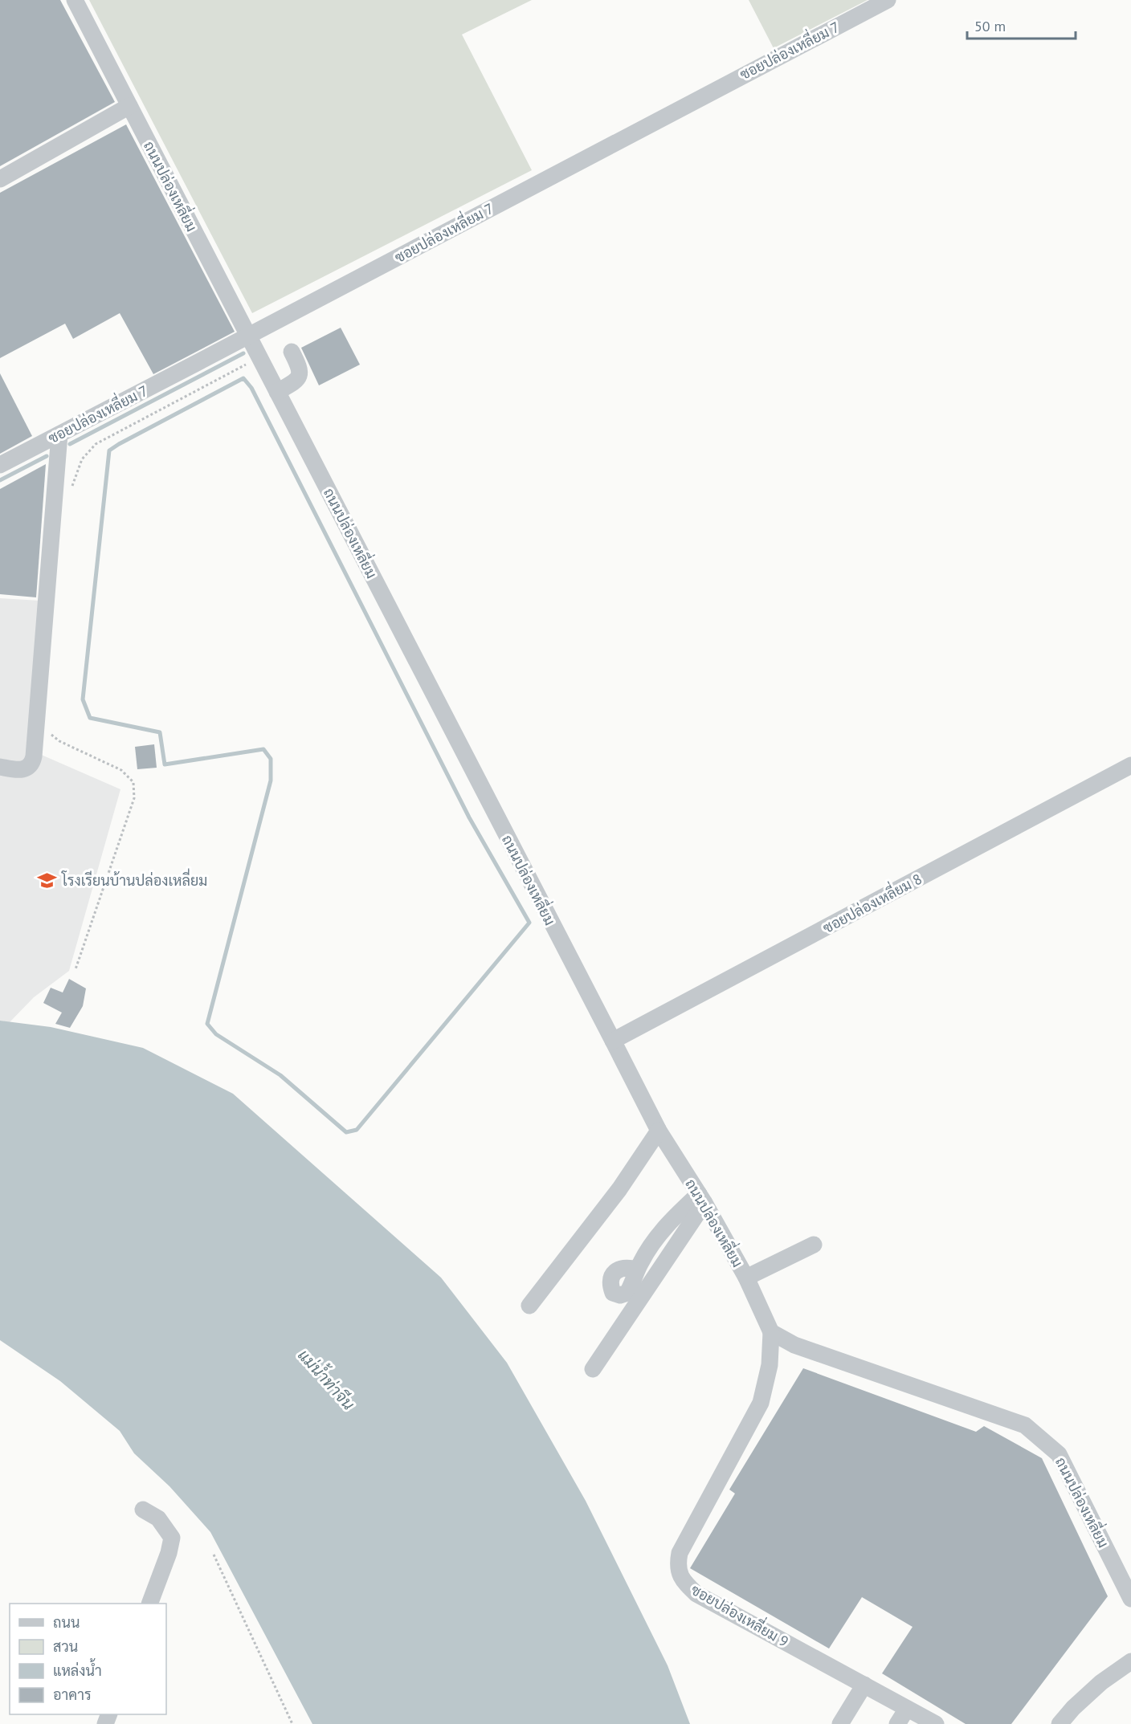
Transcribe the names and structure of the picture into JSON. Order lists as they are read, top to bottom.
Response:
{
  "streets": {
    "street": [
      "ซอยปล่องเหลี่ยม 7",
      "ถนนปล่องเหลี่ยม",
      "ซอยปล่องเหลี่ยม 8",
      "ซอยปล่องเหลี่ยม 9"
    ]
  },
  "crossings": [
    ["ซอยปล่องเหลี่ยม 7", "ถนนปล่องเหลี่ยม"],
    ["ถนนปล่องเหลี่ยม", "ซอยปล่องเหลี่ยม 8"],
    ["ถนนปล่องเหลี่ยม", "ซอยปล่องเหลี่ยม 9"]
  ],
  "water": ["แม่น้ำท่าจีน"],
  "places": {
    "school or university": ["โรงเรียนบ้านปล่องเหลี่ยม"]
  },
  "legend": [
    "ถนน",
    "สวน",
    "แหล่งน้ำ",
    "อาคาร"
  ],
  "scale_bar": "50 m"
}
